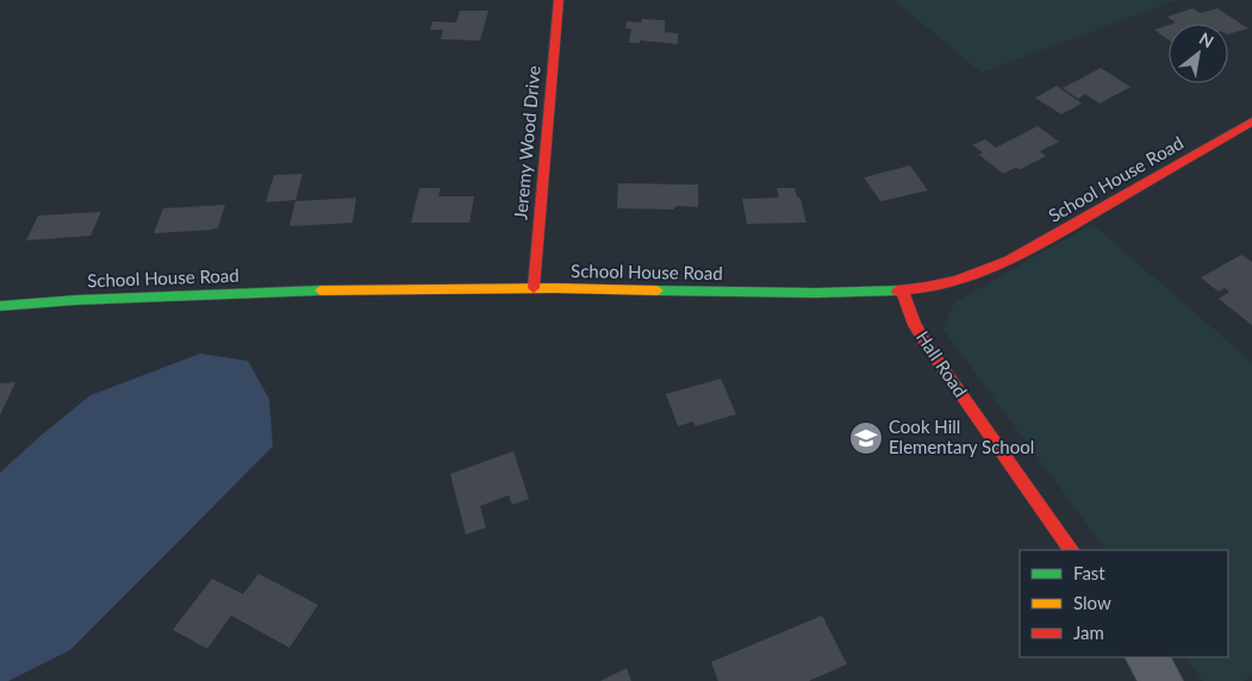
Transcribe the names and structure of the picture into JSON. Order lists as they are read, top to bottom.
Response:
{
  "streets": {
    "street": ["Jeremy Wood Drive", "School House Road", "Hall Road"]
  },
  "crossings": [
    ["Jeremy Wood Drive", "School House Road"],
    ["School House Road", "Hall Road"]
  ],
  "places": {
    "school or university": ["Cook Hill Elementary School"]
  },
  "legend": ["Fast", "Slow", "Jam"],
  "north": "top right"
}
